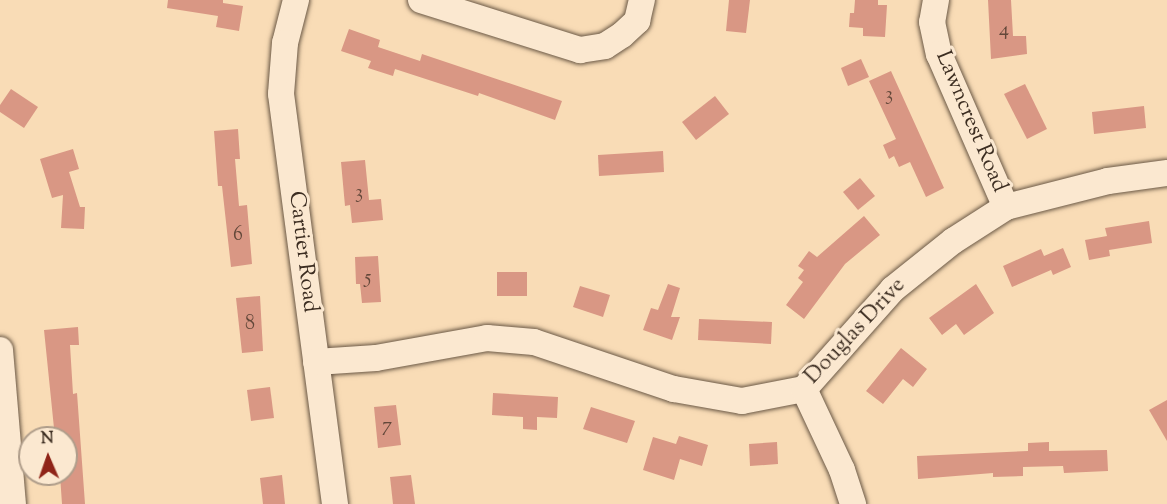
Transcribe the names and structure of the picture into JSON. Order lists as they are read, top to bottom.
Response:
{
  "streets": {
    "street": ["Lawncrest Road", "Cartier Road", "Douglas Drive"]
  },
  "crossings": [
    ["Lawncrest Road", "Douglas Drive"],
    ["Cartier Road", "Douglas Drive"]
  ],
  "house_numbers": [
    "4",
    "3",
    "3",
    "6",
    "5",
    "8",
    "7"
  ],
  "north": "top"
}
